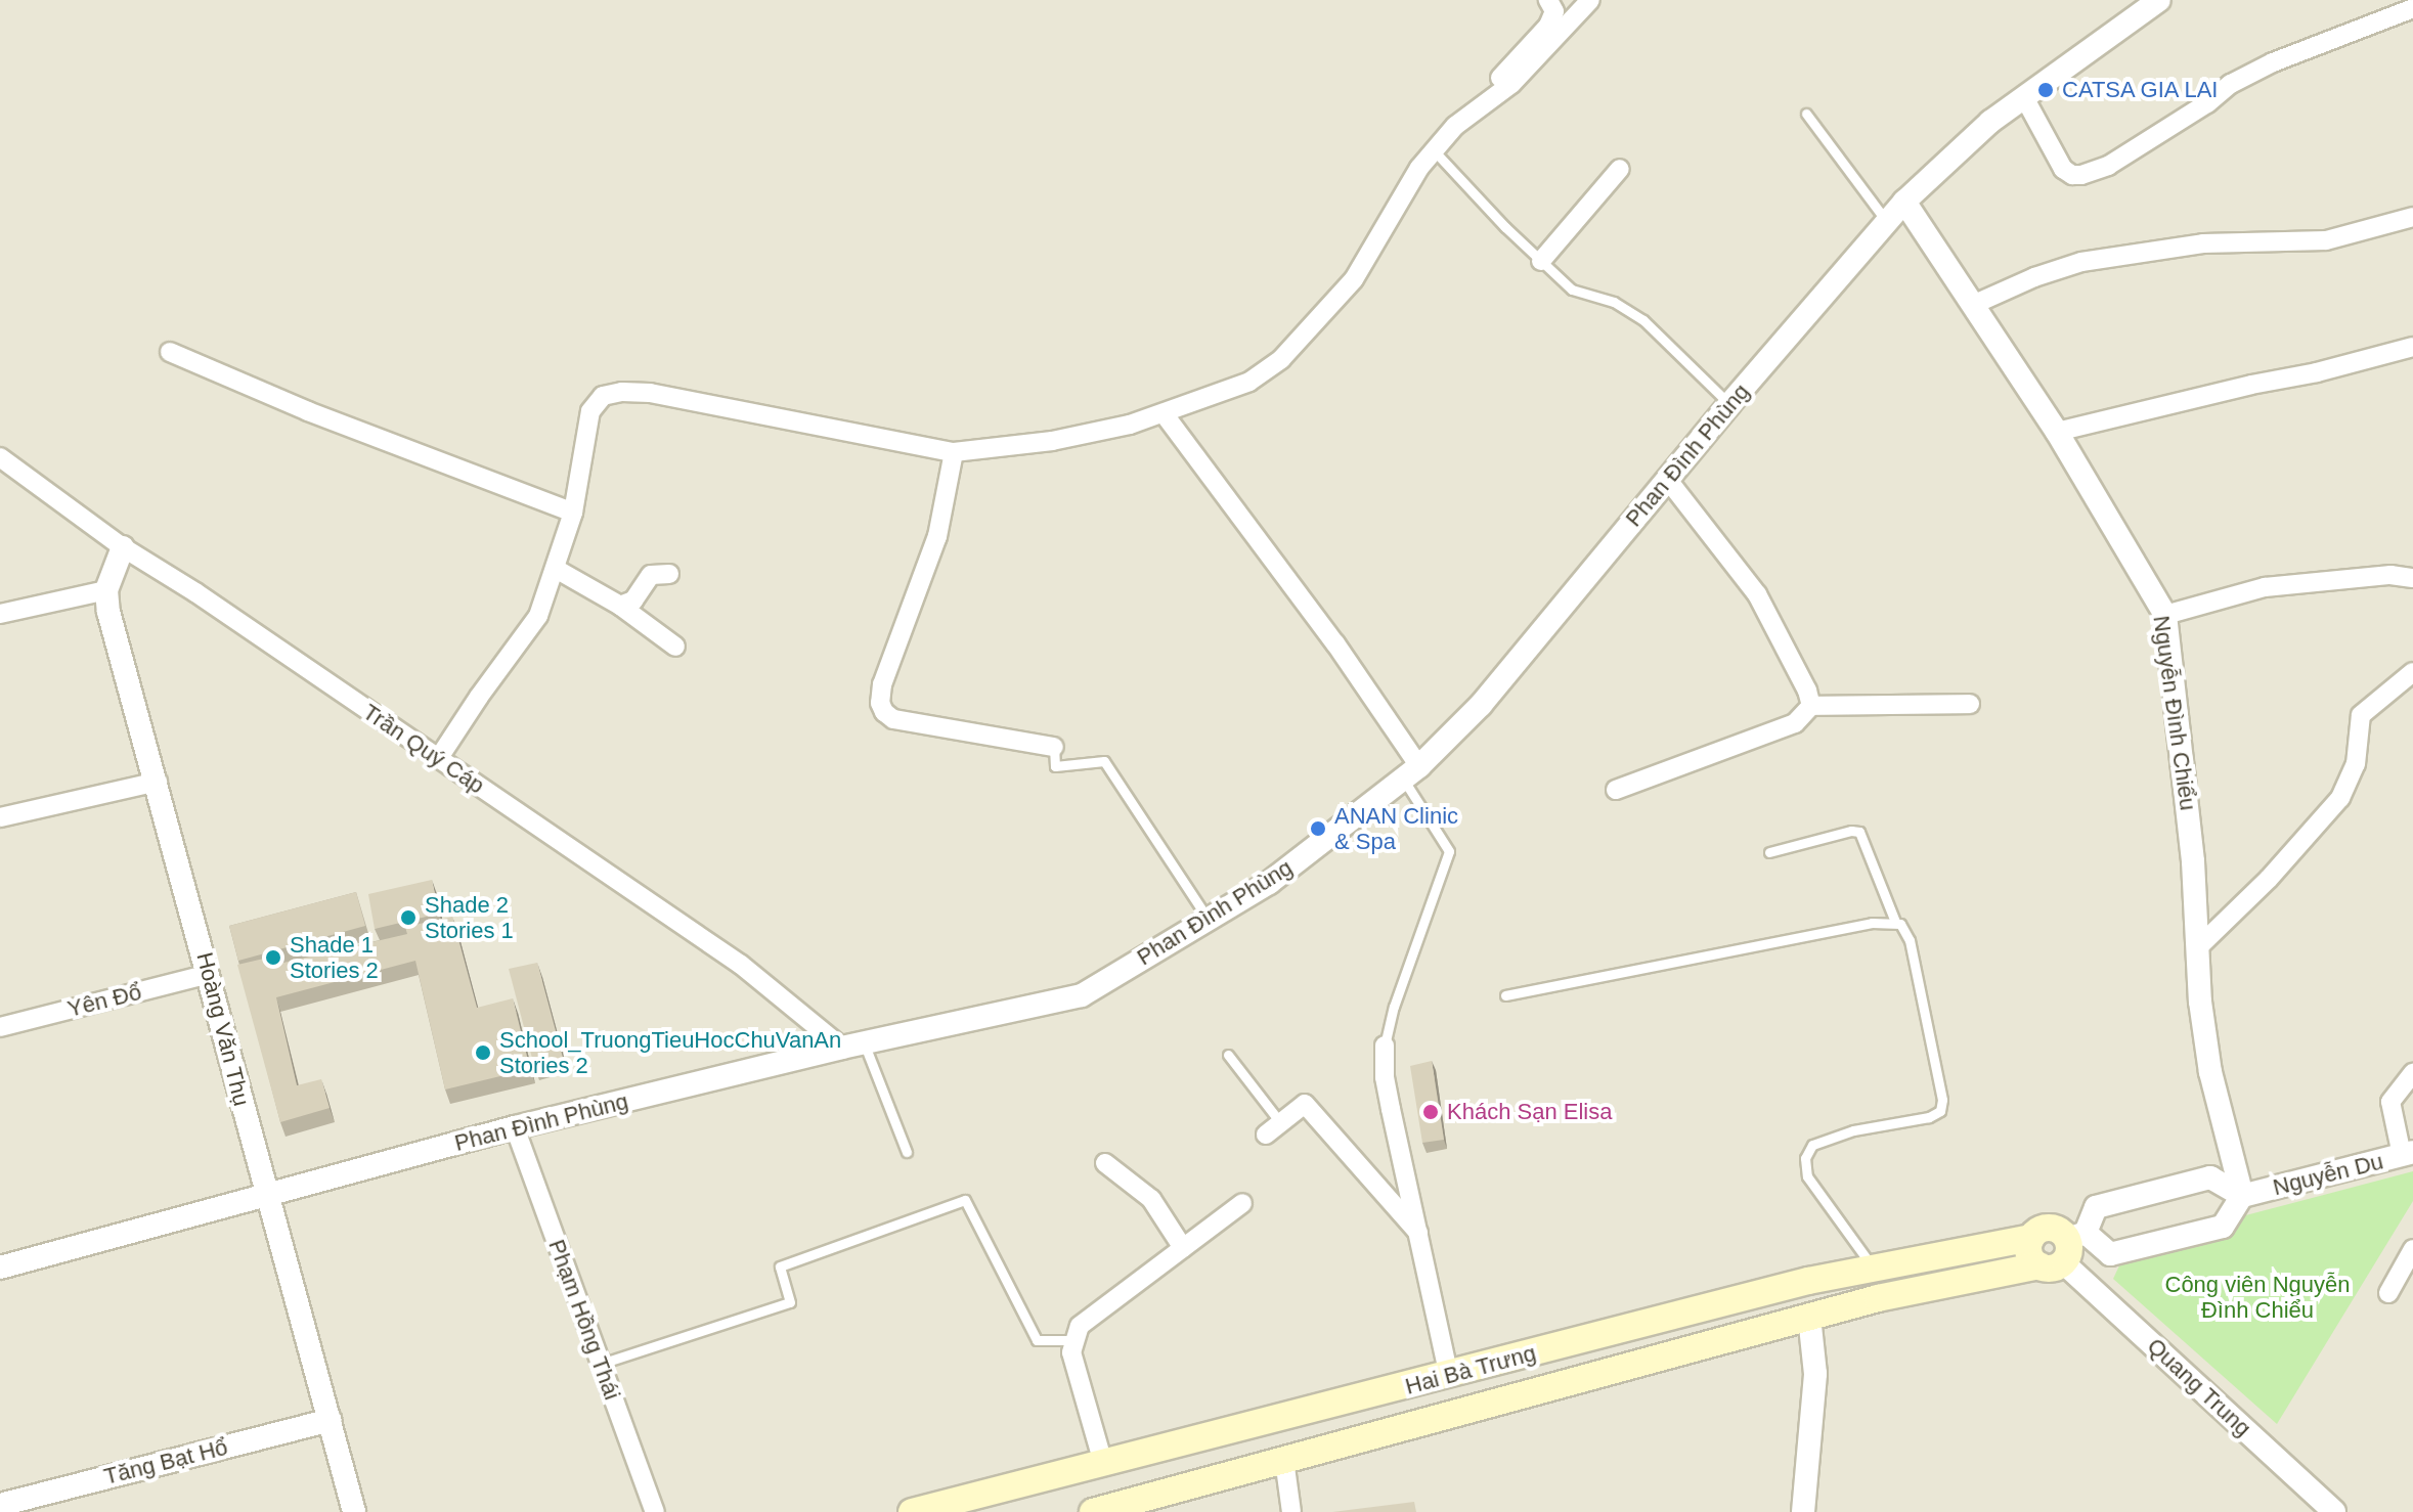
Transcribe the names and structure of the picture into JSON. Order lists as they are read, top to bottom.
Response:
{
  "streets": {
    "main road": ["Hai Bà Trưng"],
    "street": [
      "Phan Đình Phùng",
      "Nguyễn Đình Chiểu",
      "Trần Quý Cáp",
      "Yên Đổ",
      "Hoàng Văn Thụ",
      "Nguyễn Du",
      "Phạm Hồng Thái",
      "Quang Trung",
      "Tăng Bạt Hổ"
    ]
  },
  "crossings": [
    ["Phan Đình Phùng", "Nguyễn Đình Chiểu"],
    ["Phan Đình Phùng", "Trần Quý Cáp"],
    ["Phan Đình Phùng", "Hoàng Văn Thụ"],
    ["Phan Đình Phùng", "Phạm Hồng Thái"],
    ["Nguyễn Đình Chiểu", "Nguyễn Du"],
    ["Yên Đổ", "Hoàng Văn Thụ"],
    ["Hoàng Văn Thụ", "Tăng Bạt Hổ"],
    ["Nguyễn Du", "Hai Bà Trưng"],
    ["Nguyễn Du", "Quang Trung"],
    ["Hai Bà Trưng", "Quang Trung"]
  ],
  "parks": ["Công viên Nguyễn Đình Chiểu"],
  "places": [
    "CATSA GIA LAI",
    "ANAN Clinic & Spa",
    "Shade 2 Stories 1",
    "Shade 1 Stories 2",
    "School_TruongTieuHocChuVanAn Stories 2",
    "Khách Sạn Elisa"
  ]
}
